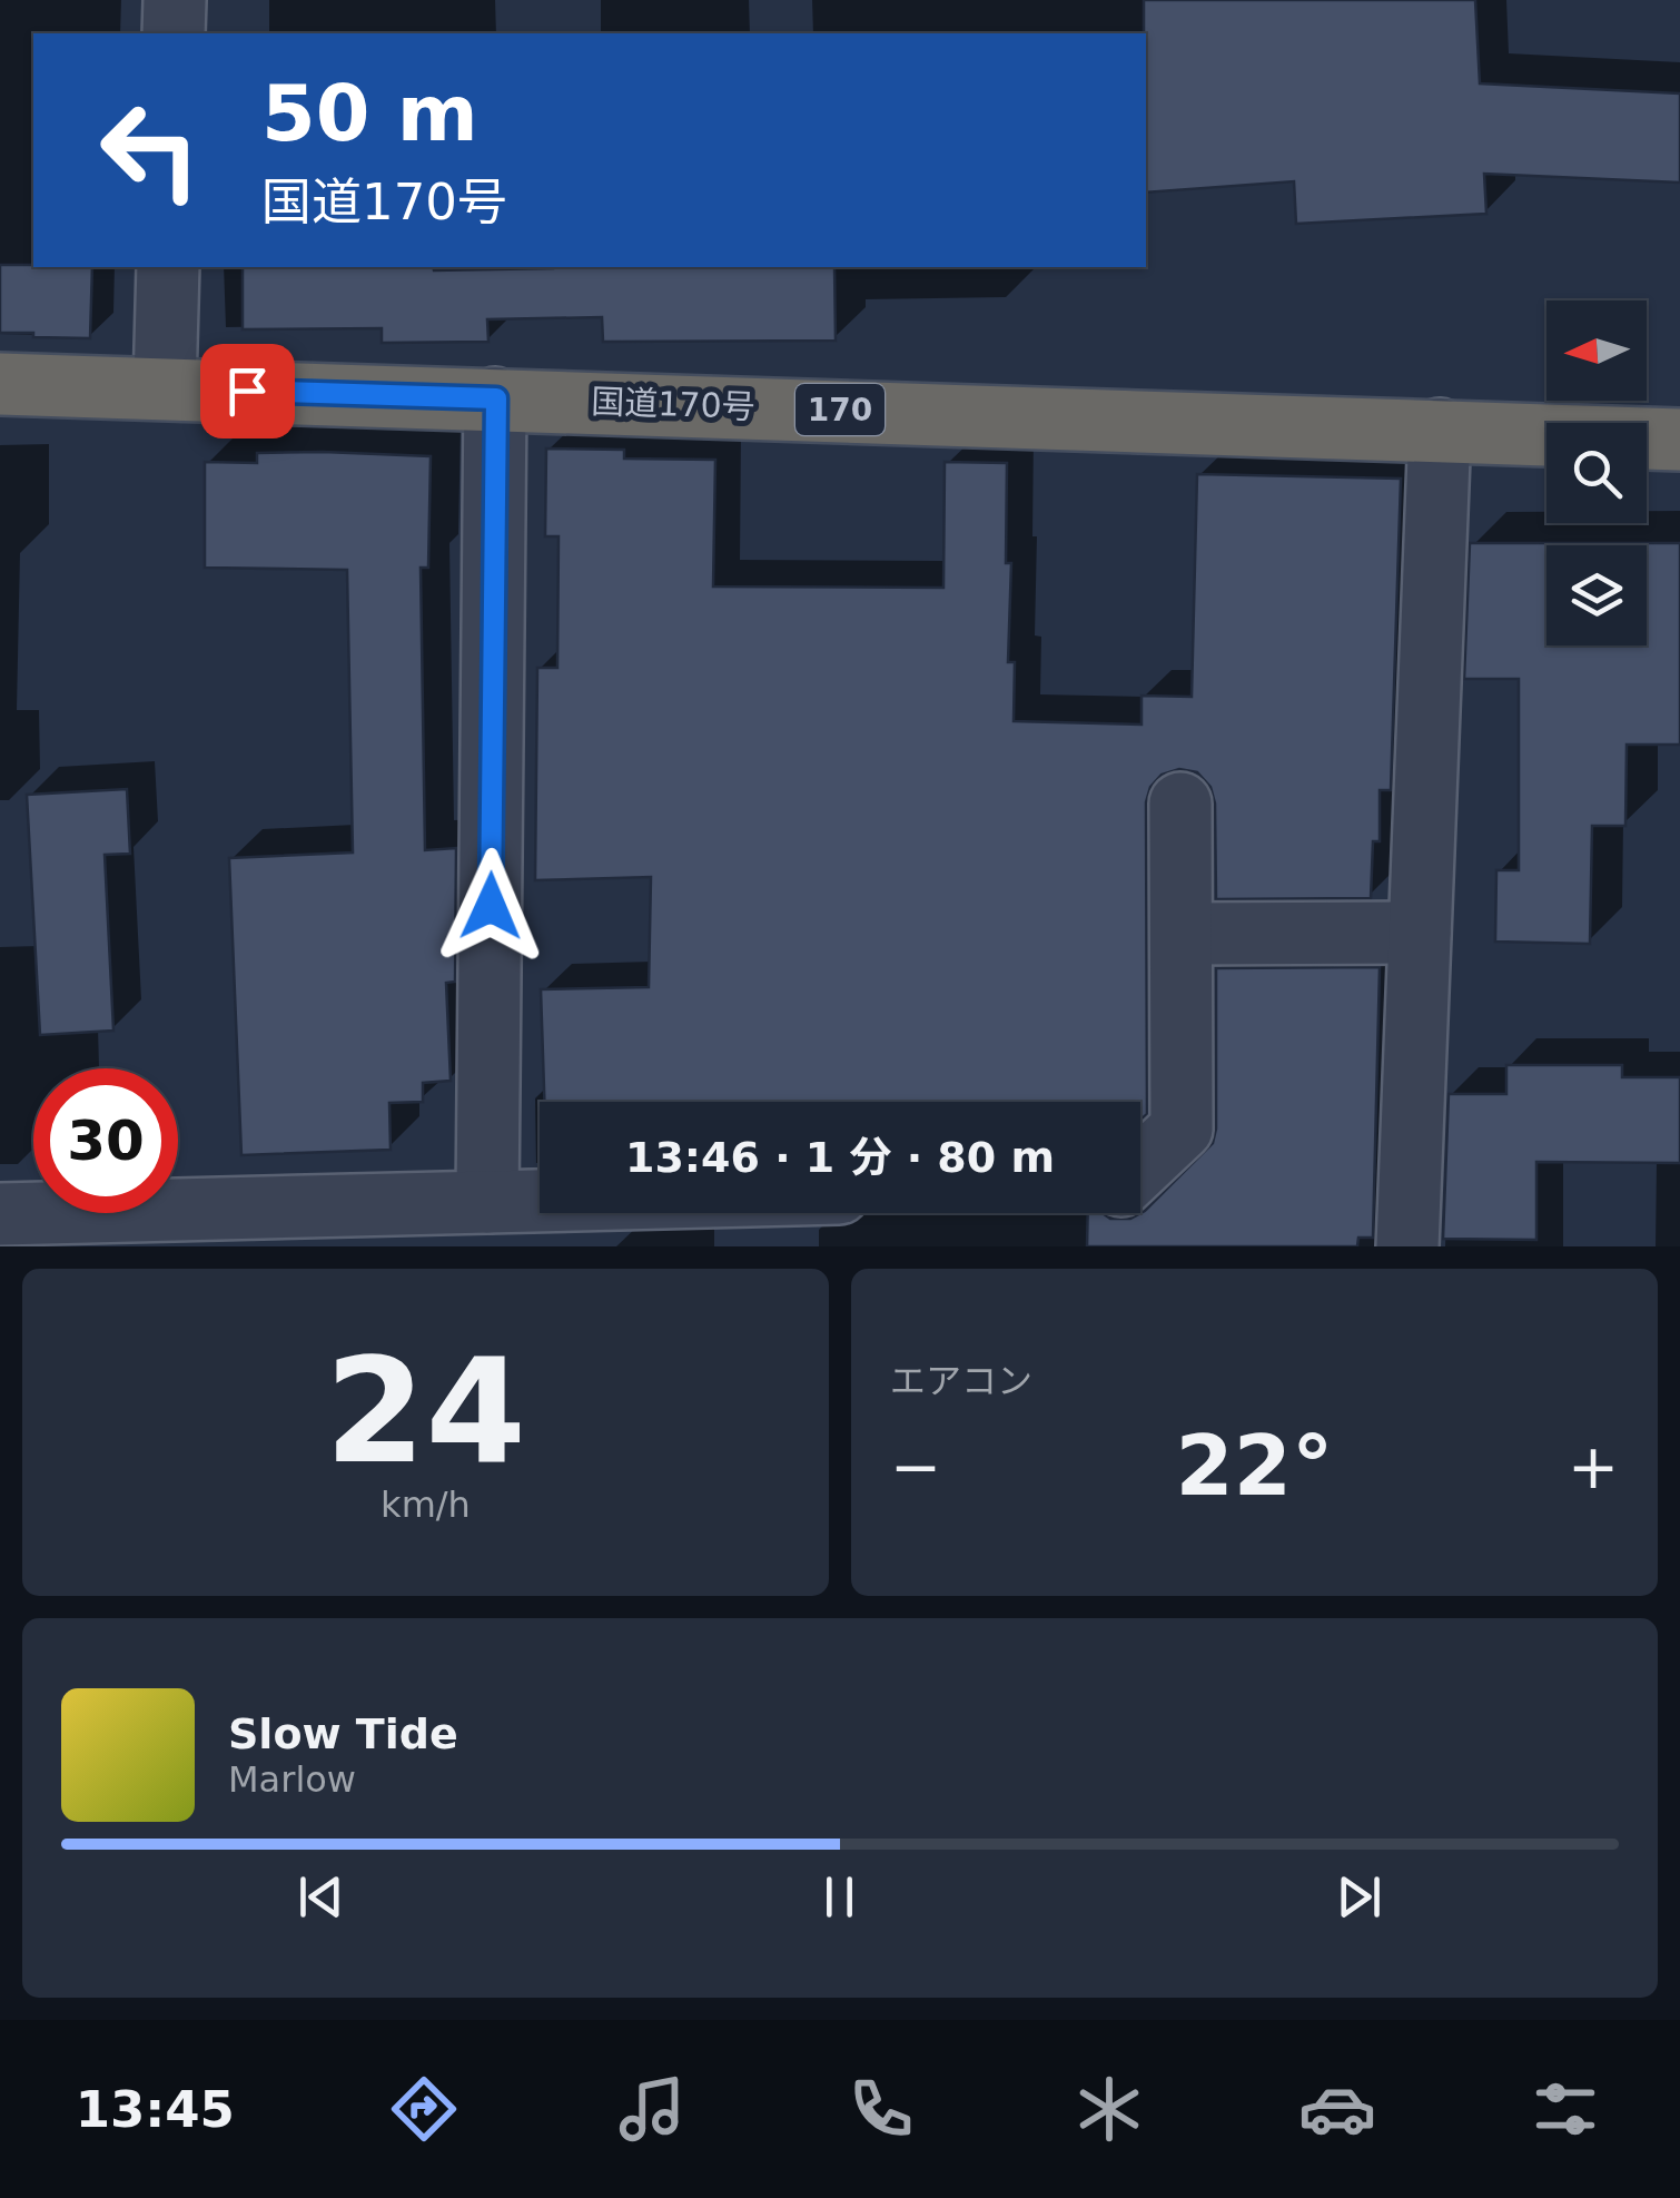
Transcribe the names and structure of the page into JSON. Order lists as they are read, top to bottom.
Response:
{
  "streets": {
    "highway": ["国道170号", "170"]
  },
  "north": "left",
  "page": {
    "turn": ["50 m", "国道170号"],
    "limit": "30",
    "trip": "13:46 · 1 分 · 80 m",
    "tile": [
      ["24", "km/h"],
      "エアコン"
    ],
    "heat": ["−", "22°", "+"],
    "song": ["Slow Tide", "Marlow"],
    "tabs": "13:45"
  }
}
